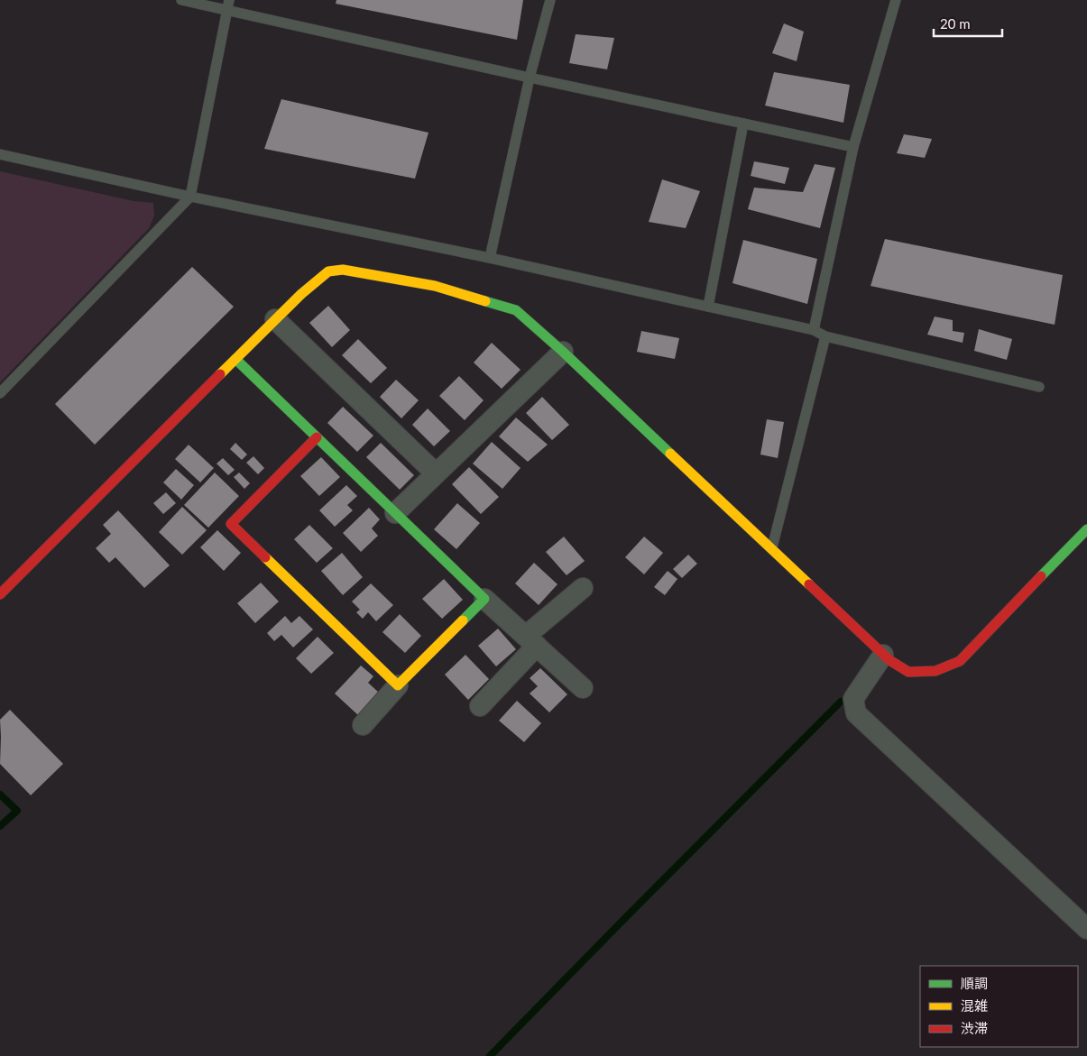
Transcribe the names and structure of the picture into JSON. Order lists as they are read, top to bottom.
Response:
{
  "legend": ["順調", "混雑", "渋滞"],
  "scale_bar": "20 m"
}
